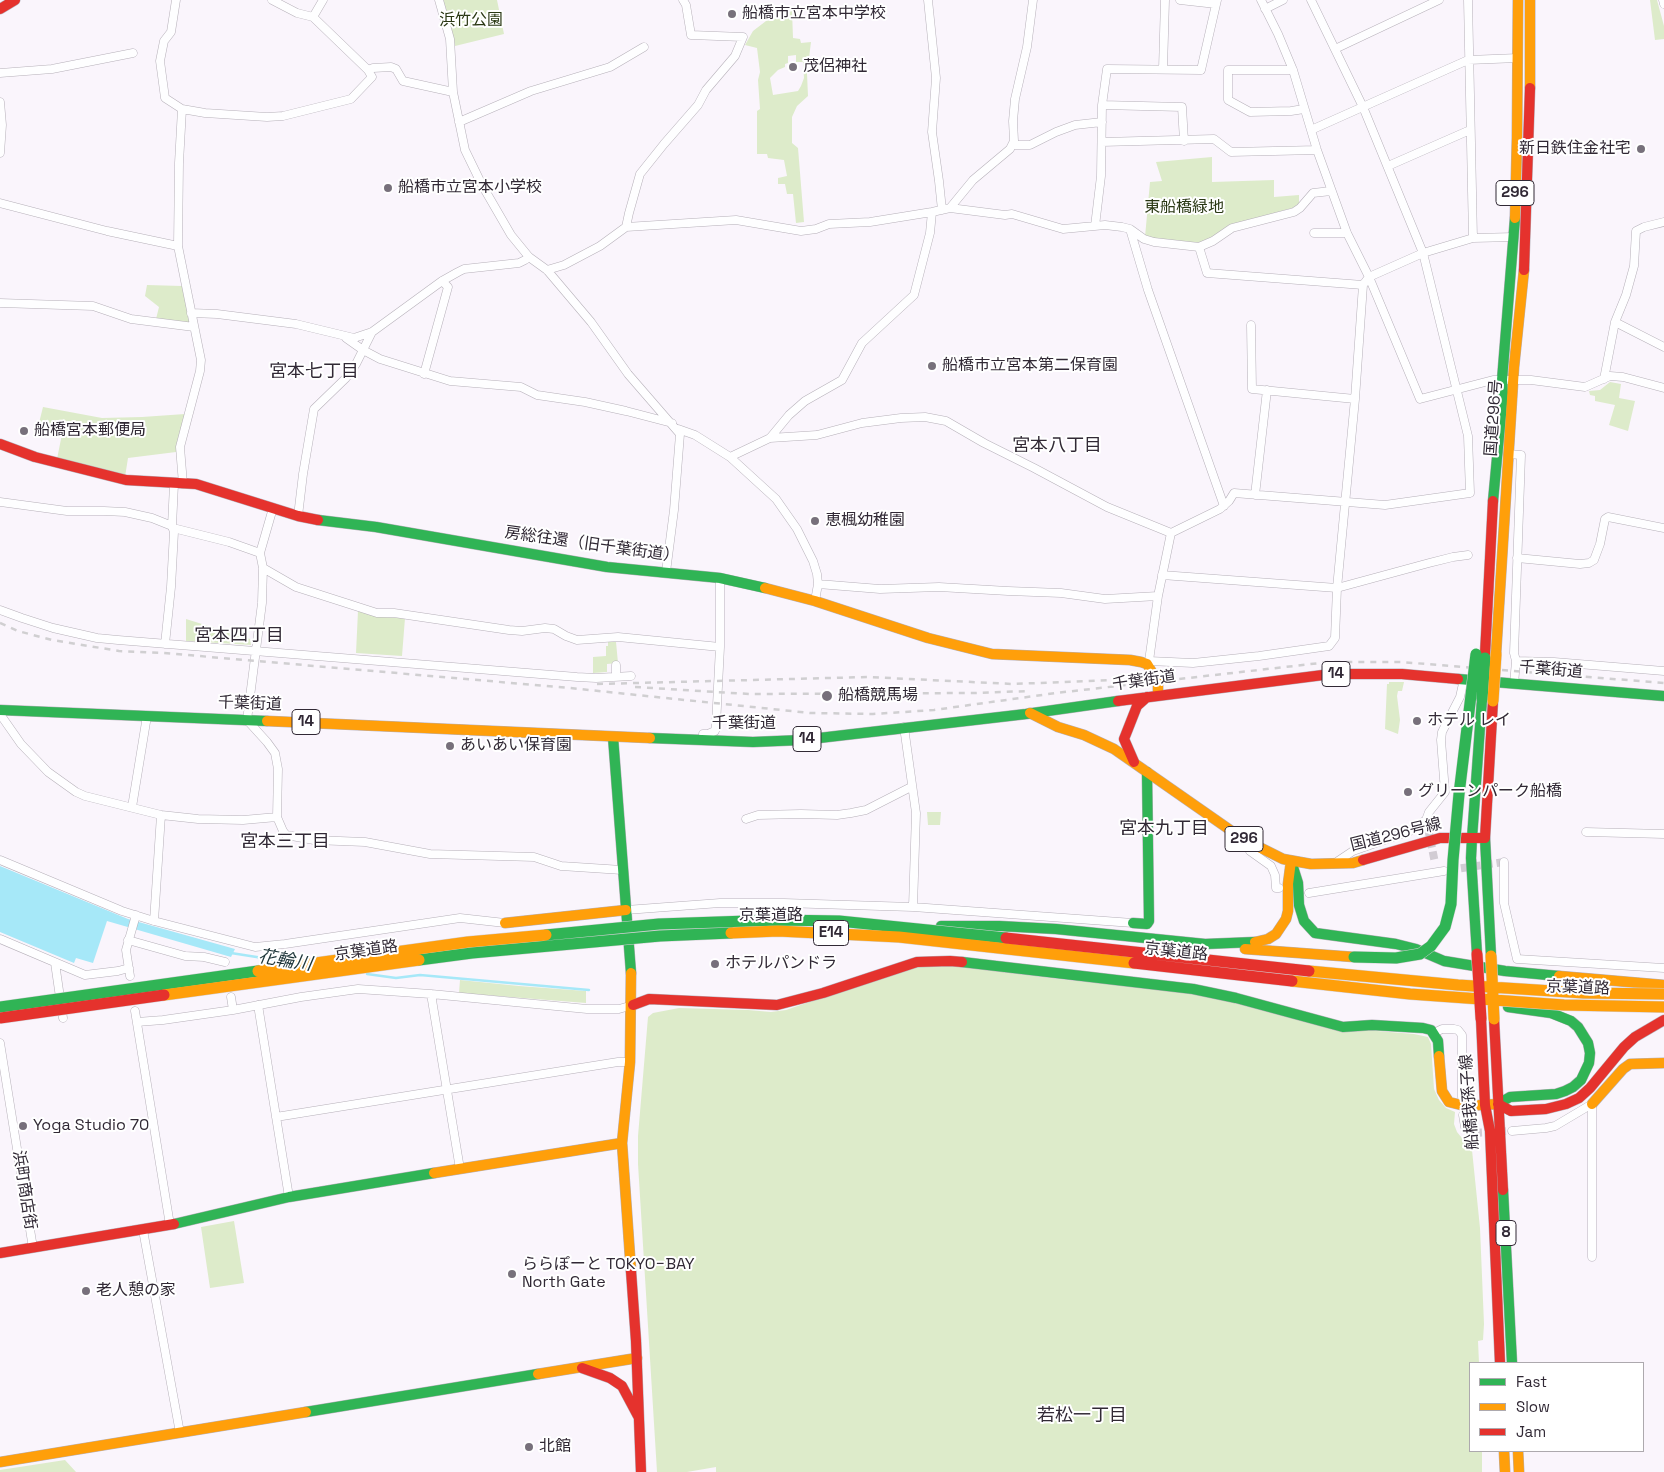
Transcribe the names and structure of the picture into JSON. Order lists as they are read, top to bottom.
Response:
{
  "streets": {
    "main road": [
      "296",
      "国道296号",
      "房総往還（旧千葉街道）",
      "千葉街道",
      "14",
      "国道296号線",
      "京葉道路",
      "E14",
      "船橋我孫子線",
      "8"
    ],
    "street": ["浜町商店街"]
  },
  "crossings": [
    ["国道296号", "国道296号線"],
    ["国道296号", "船橋我孫子線"],
    ["千葉街道", "国道296号線"],
    ["国道296号線", "船橋我孫子線"]
  ],
  "districts": [
    "宮本七丁目",
    "宮本八丁目",
    "宮本四丁目",
    "宮本九丁目",
    "宮本三丁目",
    "若松一丁目"
  ],
  "water": ["花輪川"],
  "parks": ["浜竹公園", "東船橋緑地"],
  "places": [
    "船橋市立宮本中学校",
    "茂侶神社",
    "新日鉄住金社宅",
    "船橋市立宮本小学校",
    "船橋市立宮本第二保育園",
    "船橋宮本郵便局",
    "恵楓幼稚園",
    "船橋競馬場",
    "ホテル レイ",
    "あいあい保育園",
    "グリーンパーク船橋",
    "ホテルパンドラ",
    "Yoga Studio 70",
    "ららぽーと TOKYO−BAY North Gate",
    "老人憩の家",
    "北館"
  ],
  "legend": ["Fast", "Slow", "Jam"]
}
